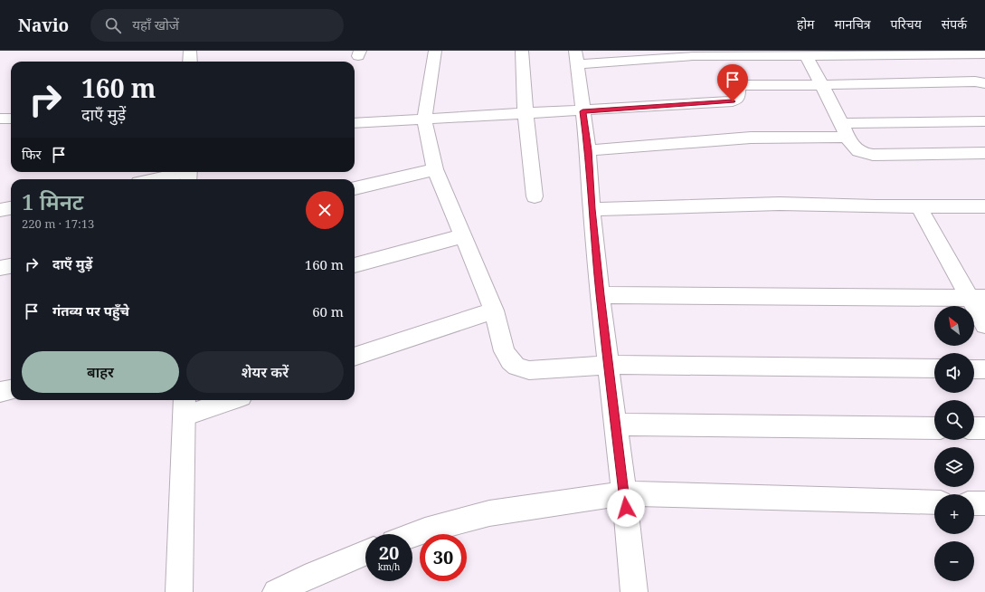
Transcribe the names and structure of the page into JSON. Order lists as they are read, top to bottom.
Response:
{
  "north": "top left",
  "page": {
    "header": "Navio",
    "search": "यहाँ खोजें",
    "nav": [
      "होम",
      "मानचित्र",
      "परिचय",
      "संपर्क"
    ],
    "turn": ["160 m", "दाएँ मुड़ें"],
    "then": "फिर",
    "heading": ["1 मिनट", "220 m · 17:13"],
    "list": [
      {
        "name": "दाएँ मुड़ें",
        "value": "160 m"
      },
      {
        "name": "गंतव्य पर पहुँचे",
        "value": "60 m"
      }
    ],
    "map_buttons": ["+", "−"],
    "buttons": ["बाहर", "शेयर करें"],
    "speed": "20 km/h",
    "limit": "30"
  }
}
